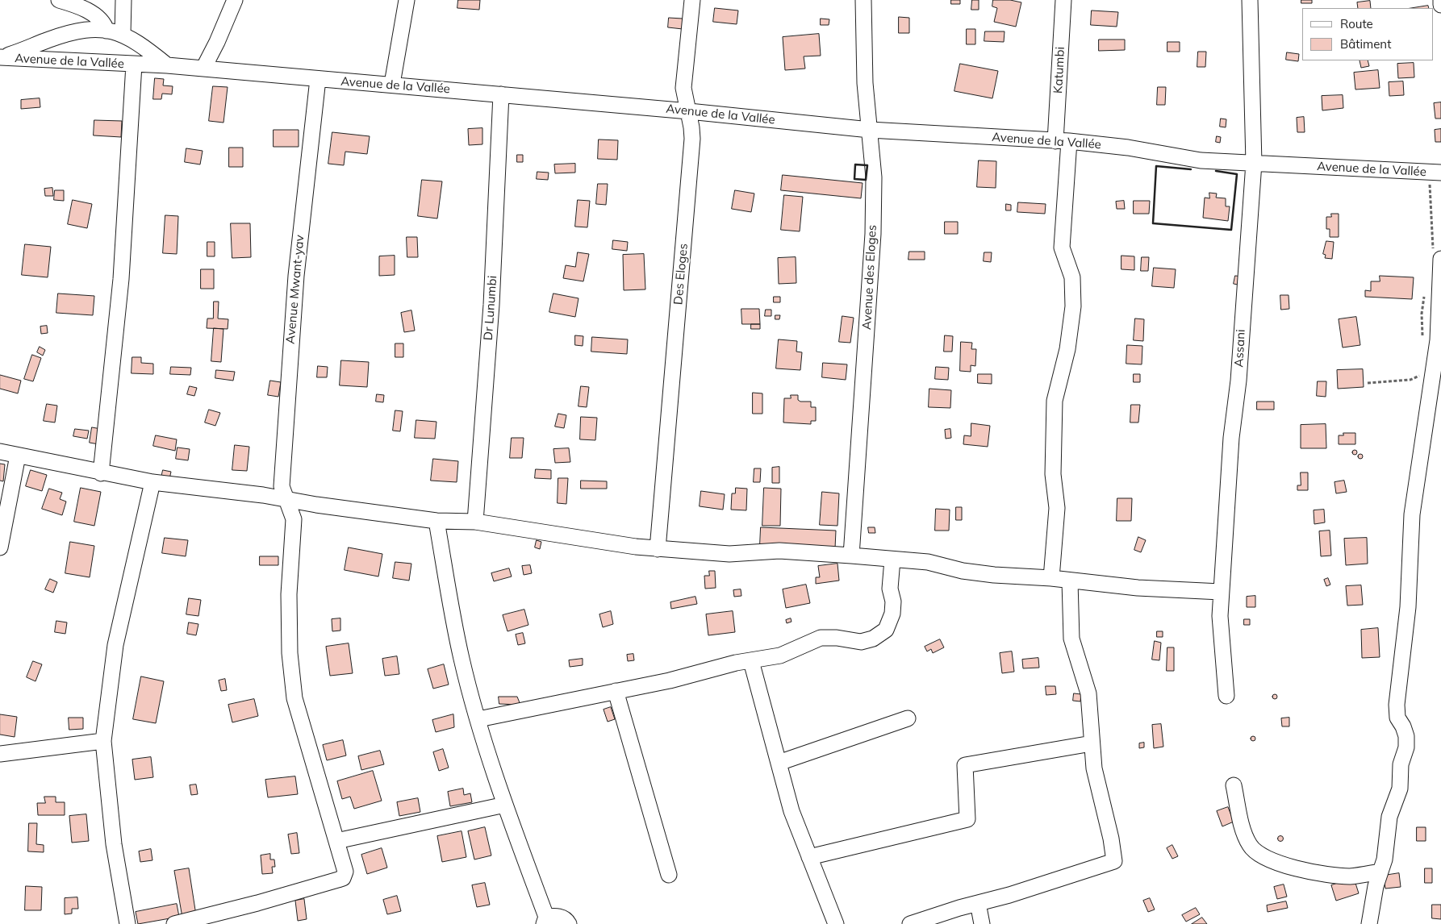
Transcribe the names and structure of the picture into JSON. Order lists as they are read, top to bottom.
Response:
{
  "streets": {
    "street": [
      "Avenue de la Vallée",
      "Katumbi",
      "Des Eloges",
      "Avenue des Eloges",
      "Avenue Mwant-yav",
      "Dr Lunumbi",
      "Assani"
    ]
  },
  "crossings": [
    ["Avenue de la Vallée", "Katumbi"],
    ["Avenue de la Vallée", "Des Eloges"],
    ["Avenue de la Vallée", "Avenue des Eloges"],
    ["Avenue de la Vallée", "Avenue Mwant-yav"],
    ["Avenue de la Vallée", "Dr Lunumbi"],
    ["Avenue de la Vallée", "Assani"]
  ],
  "legend": ["Route", "Bâtiment"]
}
